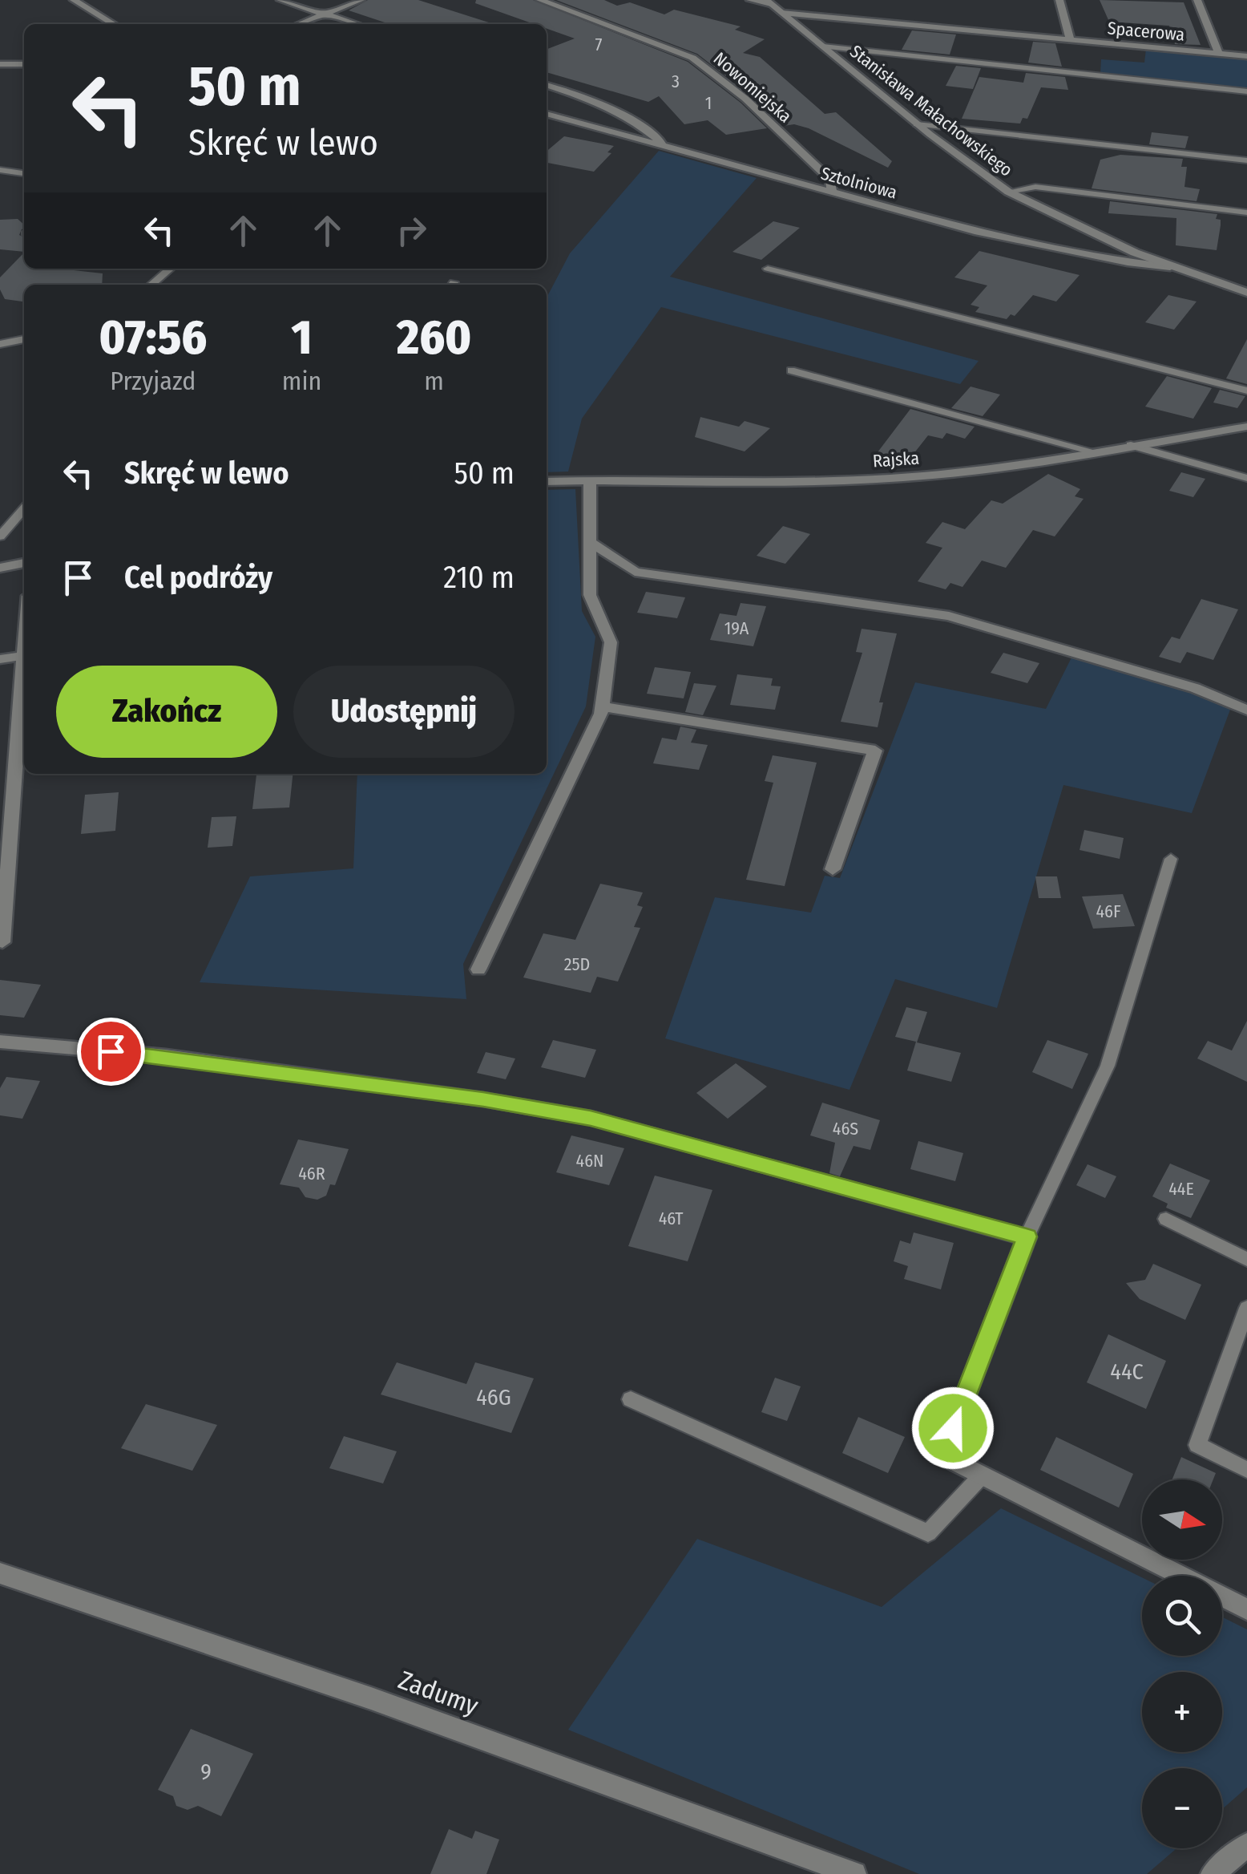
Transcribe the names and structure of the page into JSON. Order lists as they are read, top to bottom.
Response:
{
  "streets": {
    "street": [
      "Spacerowa",
      "Nowomiejska",
      "Stanisława Małachowskiego",
      "Sztolniowa",
      "Rajska",
      "Zadumy"
    ]
  },
  "crossings": [
    ["Spacerowa", "Stanisława Małachowskiego"],
    ["Nowomiejska", "Sztolniowa"],
    ["Stanisława Małachowskiego", "Sztolniowa"]
  ],
  "house_numbers": [
    "7",
    "3",
    "1",
    "19A",
    "46F",
    "25D",
    "46S",
    "46N",
    "46R",
    "44E",
    "46T",
    "44C",
    "46G",
    "9"
  ],
  "north": "right",
  "page": {
    "turn": ["50 m", "Skręć w lewo"],
    "eta": [
      "07:56",
      "Przyjazd",
      "1",
      "min",
      "260",
      "m"
    ],
    "list": [
      {
        "name": "Skręć w lewo",
        "value": "50 m"
      },
      {
        "name": "Cel podróży",
        "value": "210 m"
      }
    ],
    "buttons": ["Zakończ", "Udostępnij"],
    "map_buttons": ["+", "−"]
  }
}
